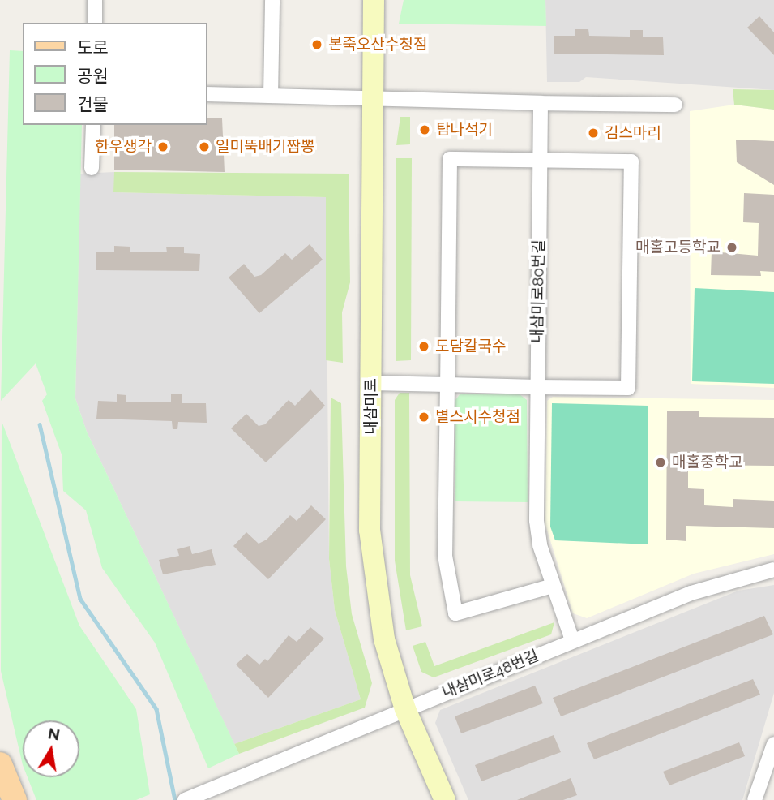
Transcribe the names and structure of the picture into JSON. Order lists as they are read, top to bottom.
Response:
{
  "streets": {
    "street": ["내삼미로80번길", "내삼미로", "내삼미로48번길"]
  },
  "crossings": [
    ["내삼미로80번길", "내삼미로48번길"],
    ["내삼미로", "내삼미로48번길"]
  ],
  "places": [
    "본죽오산수청점",
    "탐나석기",
    "김스마리",
    "한우생각",
    "일미뚝배기짬뽕",
    "매홀고등학교",
    "도담칼국수",
    "별스시수청점",
    "매홀중학교"
  ],
  "legend": ["도로", "공원", "건물"],
  "north": "top"
}
